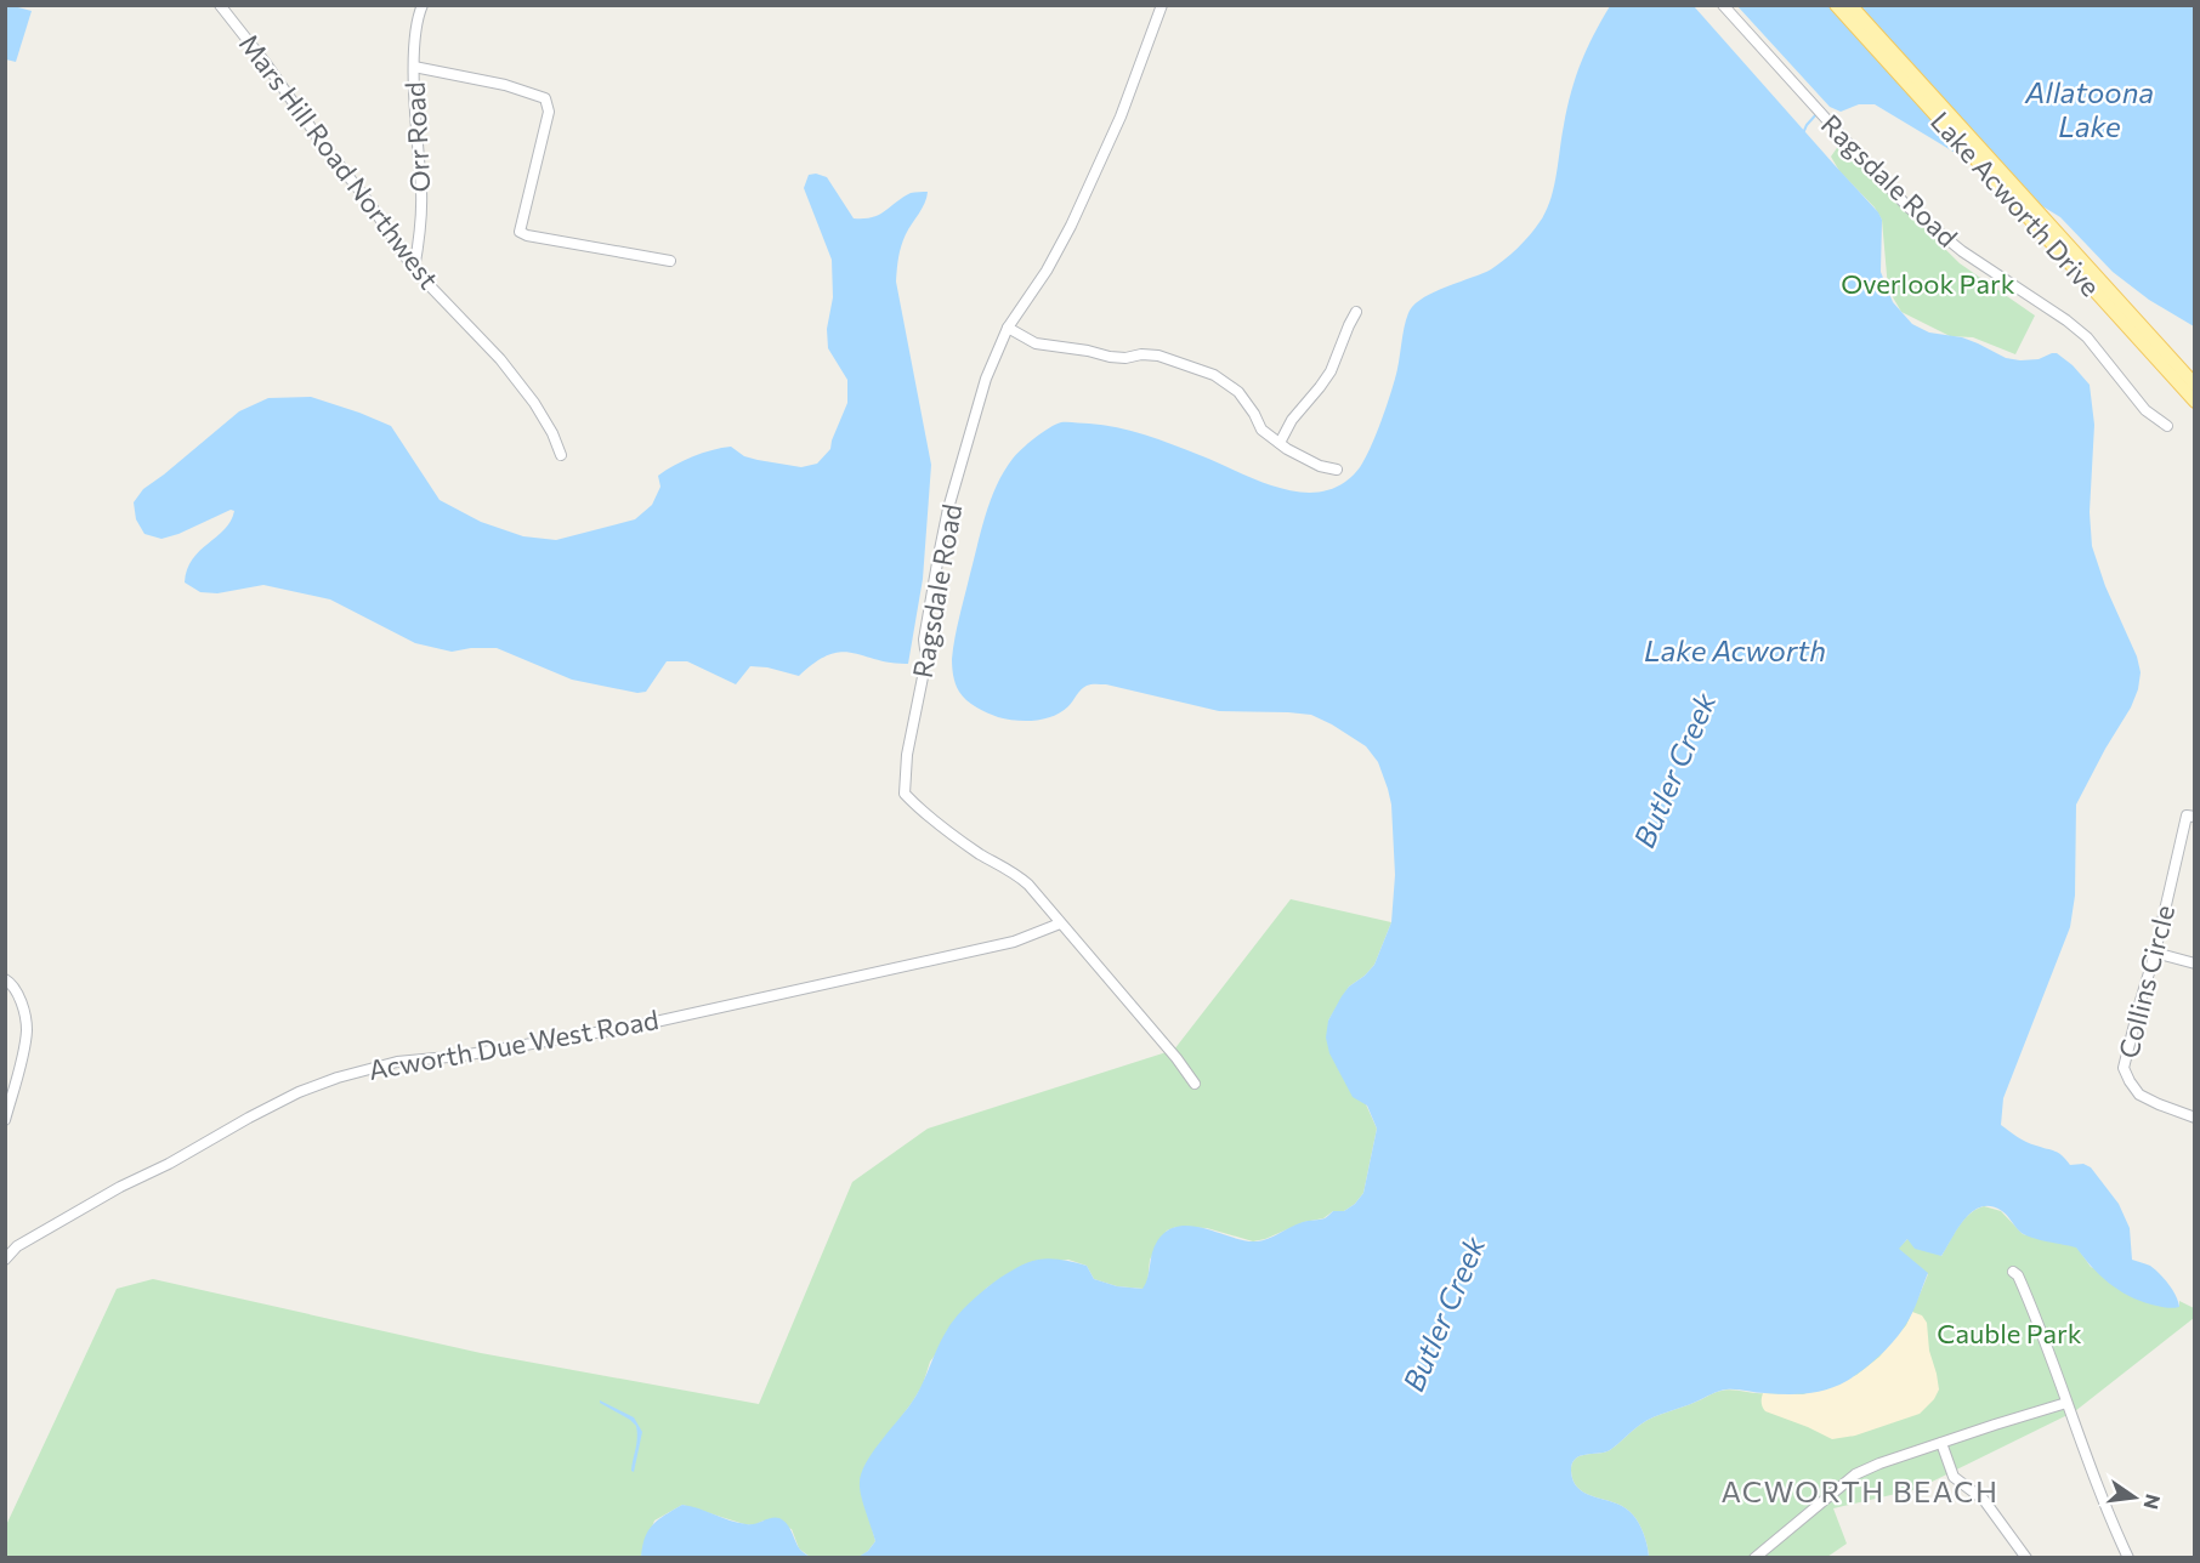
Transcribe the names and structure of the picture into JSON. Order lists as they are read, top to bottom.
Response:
{
  "streets": {
    "main road": ["Lake Acworth Drive"],
    "street": [
      "Orr Road",
      "Mars Hill Road Northwest",
      "Ragsdale Road",
      "Collins Circle",
      "Acworth Due West Road"
    ]
  },
  "crossings": [
    ["Orr Road", "Mars Hill Road Northwest"],
    ["Ragsdale Road", "Acworth Due West Road"]
  ],
  "districts": ["ACWORTH BEACH"],
  "water": ["Allatoona Lake", "Lake Acworth", "Butler Creek"],
  "parks": ["Overlook Park", "Cauble Park"],
  "north": "right"
}
